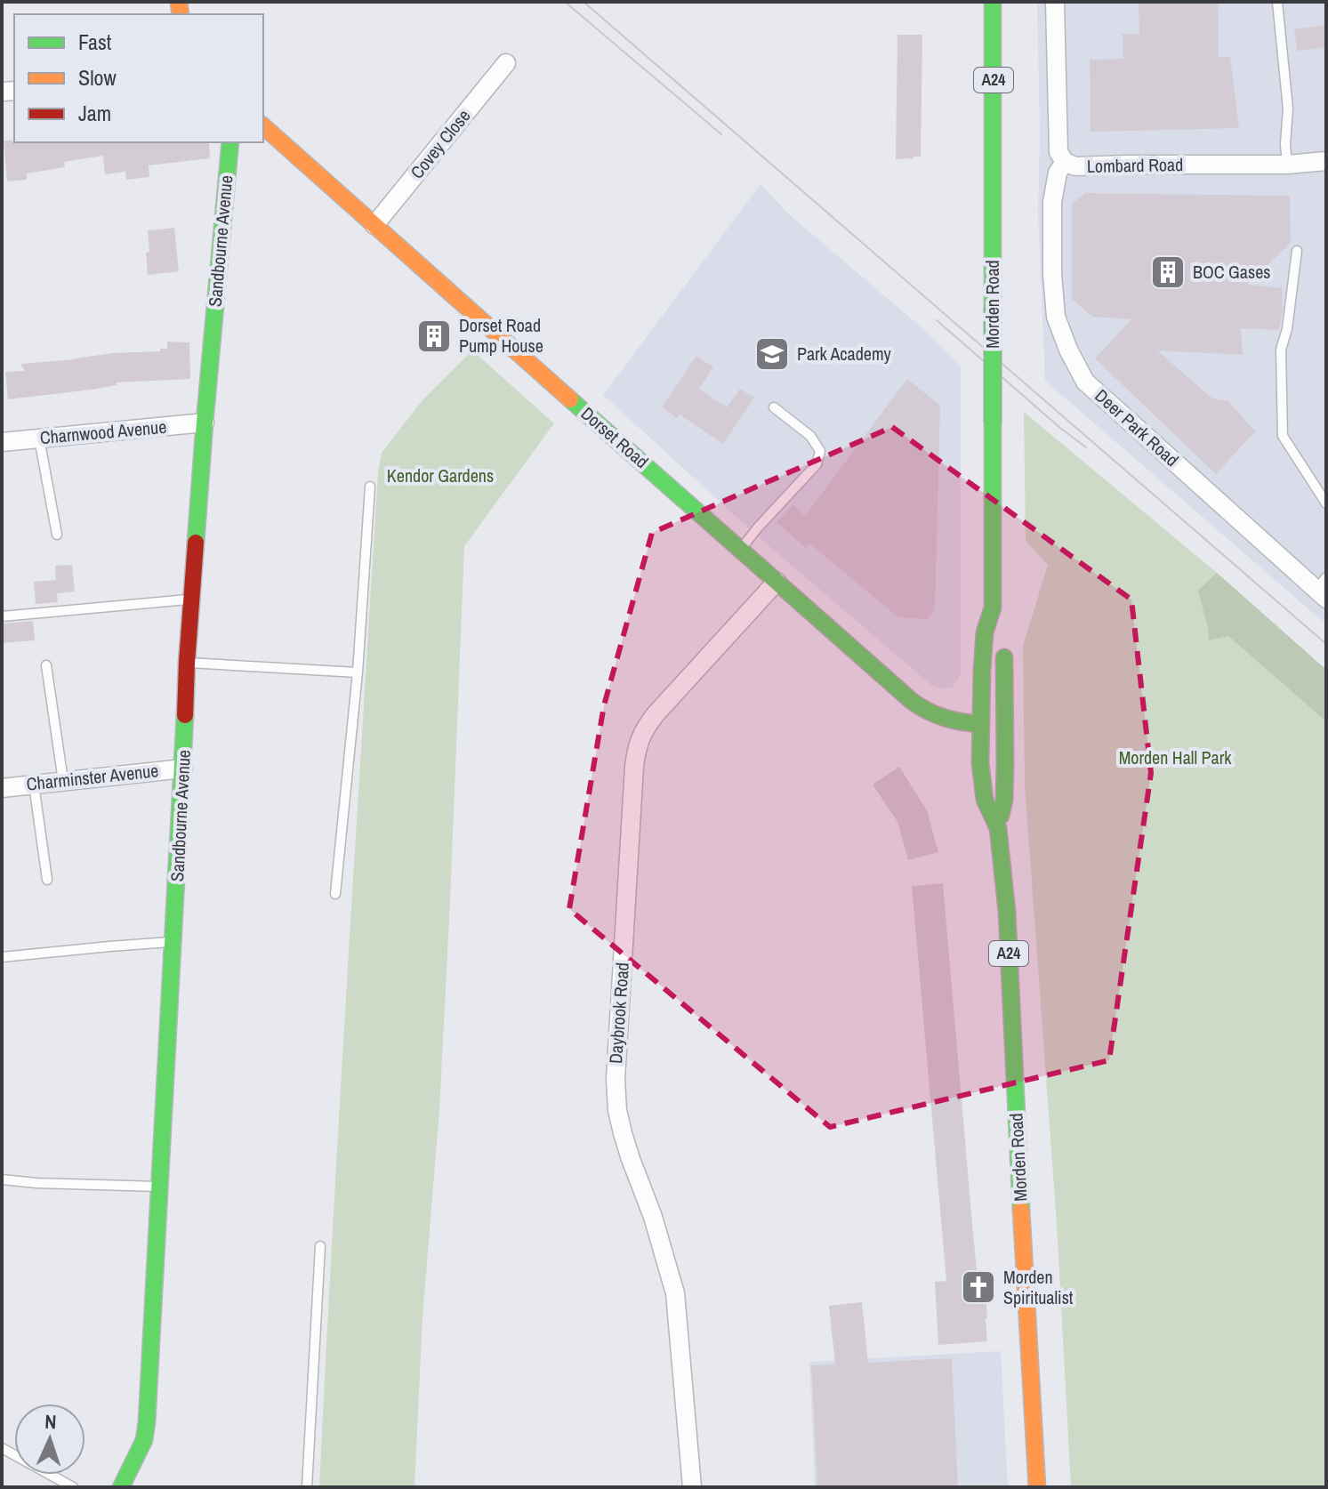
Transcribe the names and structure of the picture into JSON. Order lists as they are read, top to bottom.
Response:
{
  "streets": {
    "main road": [
      "A24",
      "Sandbourne Avenue",
      "Morden Road",
      "Dorset Road"
    ],
    "street": [
      "Covey Close",
      "Lombard Road",
      "Deer Park Road",
      "Charnwood Avenue",
      "Charminster Avenue",
      "Daybrook Road"
    ]
  },
  "crossings": [
    ["Covey Close", "Dorset Road"],
    ["Lombard Road", "Deer Park Road"],
    ["Sandbourne Avenue", "Charnwood Avenue"],
    ["Sandbourne Avenue", "Charminster Avenue"],
    ["Morden Road", "Dorset Road"],
    ["Dorset Road", "Daybrook Road"]
  ],
  "parks": ["Kendor Gardens", "Morden Hall Park"],
  "places": {
    "building": ["BOC Gases", "Dorset Road Pump House"],
    "school or university": ["Park Academy"],
    "church": ["Morden Spiritualist"]
  },
  "legend": ["Fast", "Slow", "Jam"],
  "north": "top"
}
